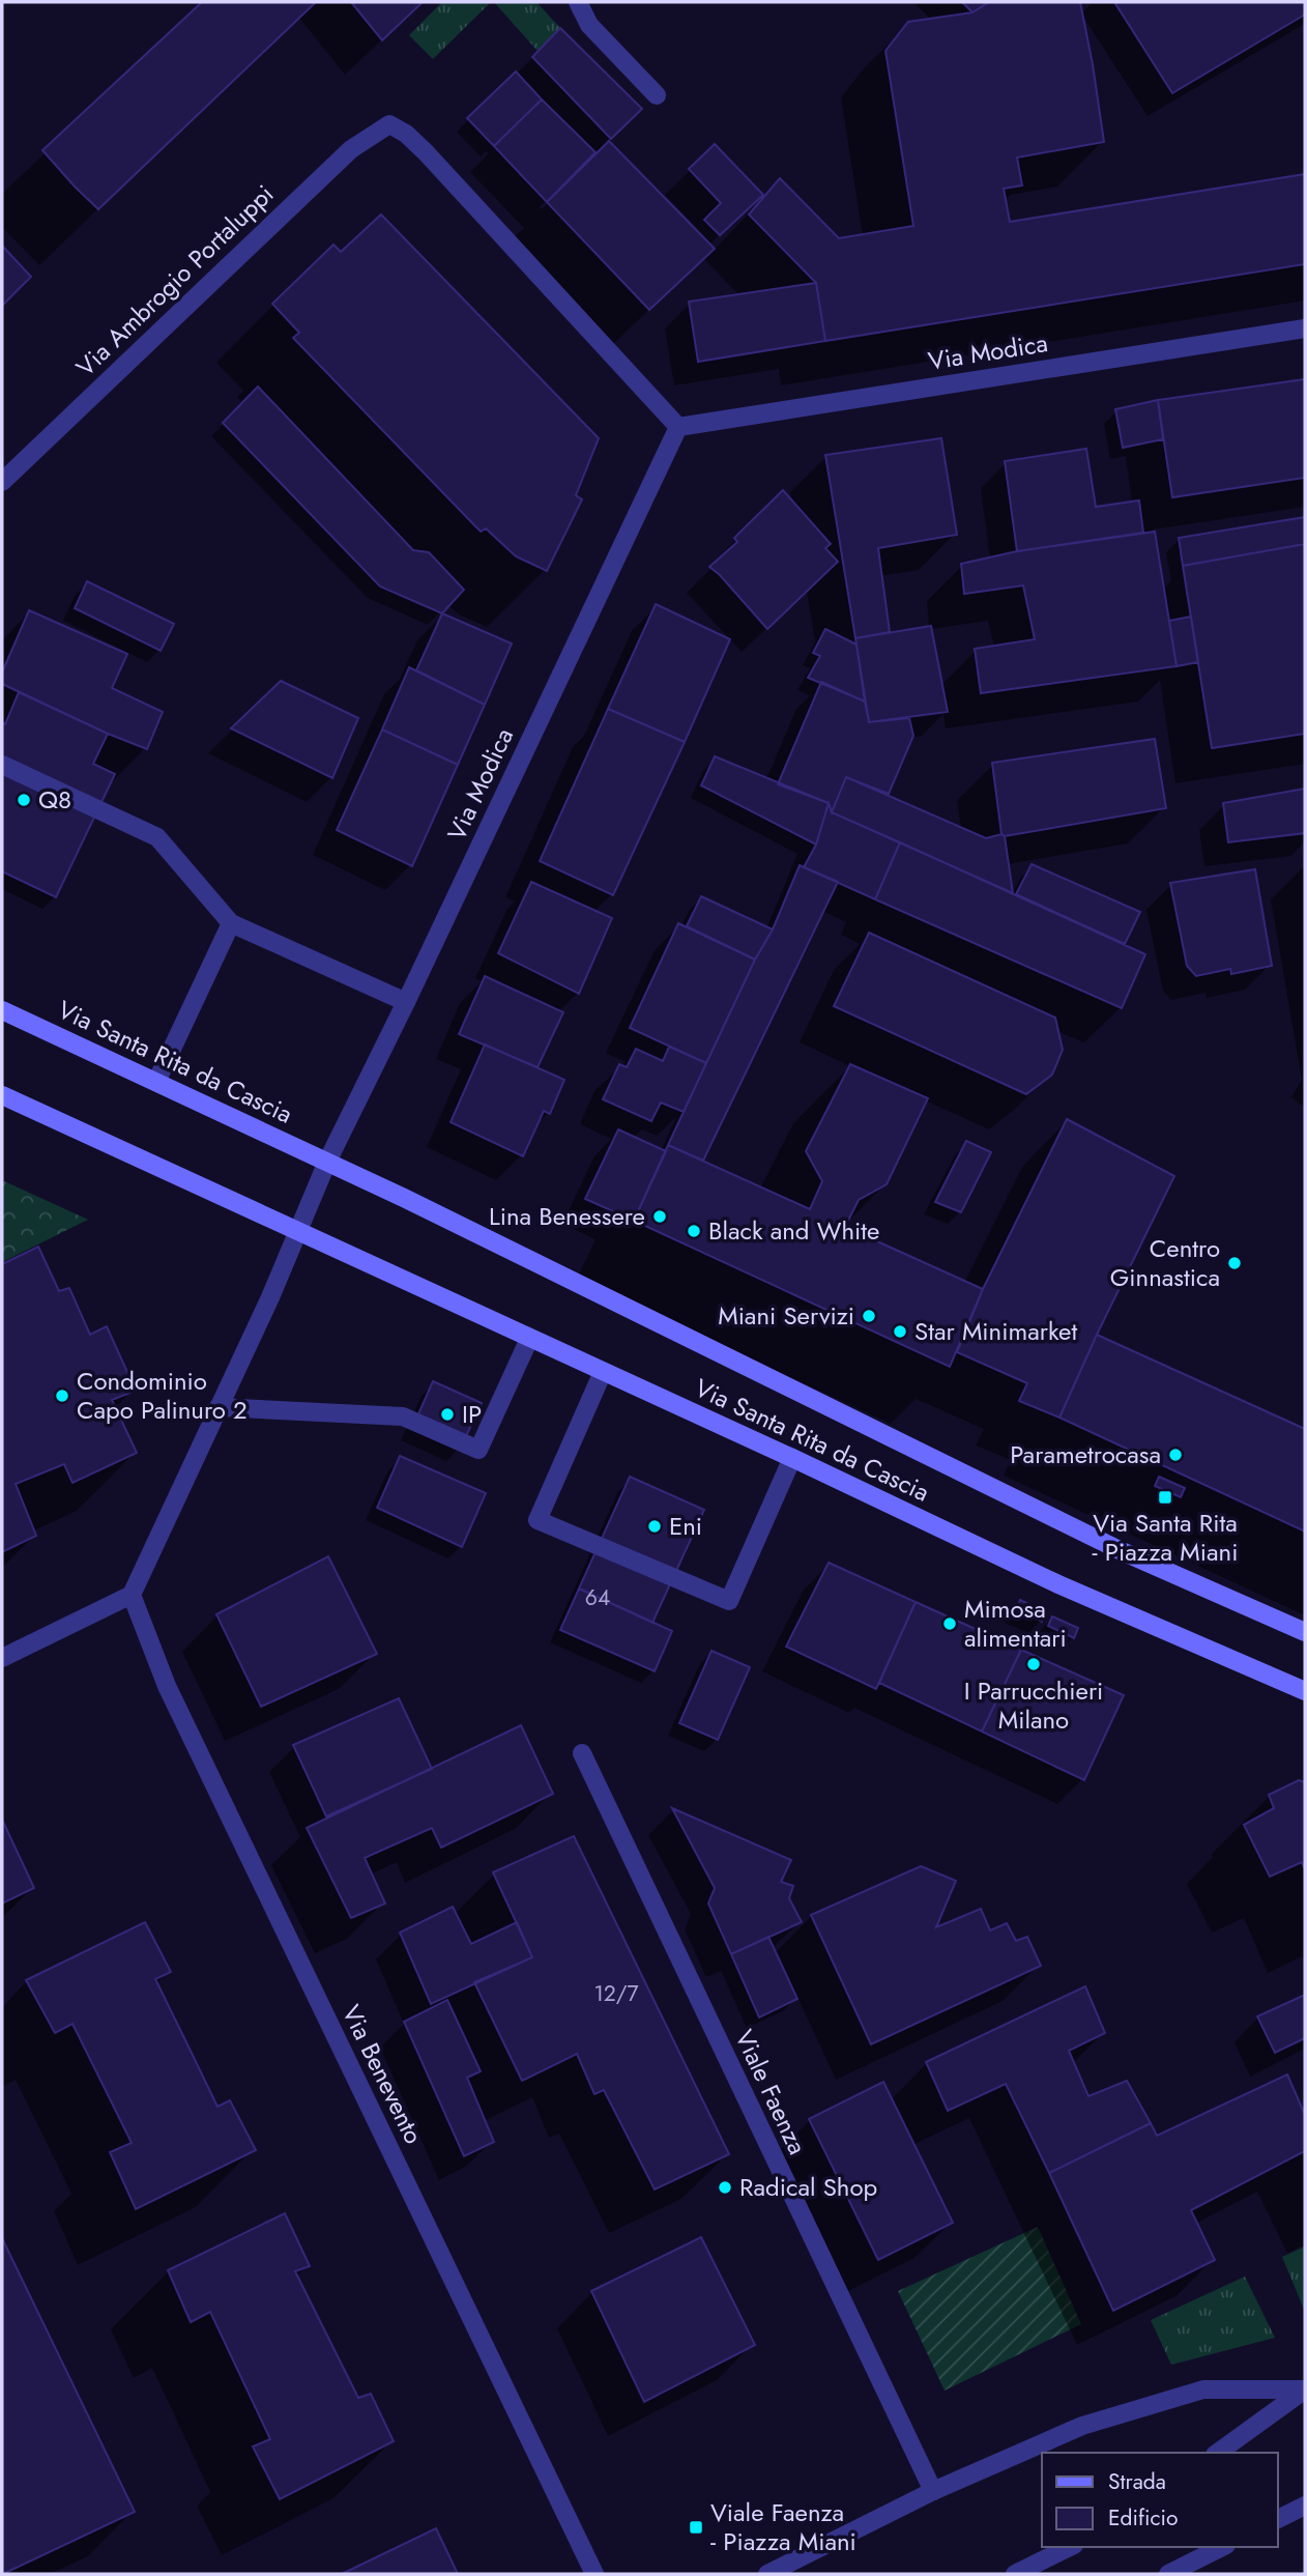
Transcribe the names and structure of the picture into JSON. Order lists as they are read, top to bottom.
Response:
{
  "streets": {
    "main road": ["Via Santa Rita da Cascia"],
    "street": [
      "Via Ambrogio Portaluppi",
      "Via Modica",
      "Via Benevento",
      "Viale Faenza"
    ]
  },
  "crossings": [
    ["Via Ambrogio Portaluppi", "Via Modica"],
    ["Via Modica", "Via Santa Rita da Cascia"]
  ],
  "places": {
    "other": [
      "Q8",
      "Lina Benessere",
      "Black and White",
      "Centro Ginnastica",
      "Miani Servizi",
      "Star Minimarket",
      "Condominio Capo Palinuro 2",
      "IP",
      "Parametrocasa",
      "Eni",
      "Mimosa alimentari",
      "I Parrucchieri Milano",
      "Radical Shop"
    ],
    "transit": ["Via Santa Rita - Piazza Miani", "Viale Faenza - Piazza Miani"]
  },
  "house_numbers": ["64", "12/7"],
  "legend": ["Strada", "Edificio"]
}
